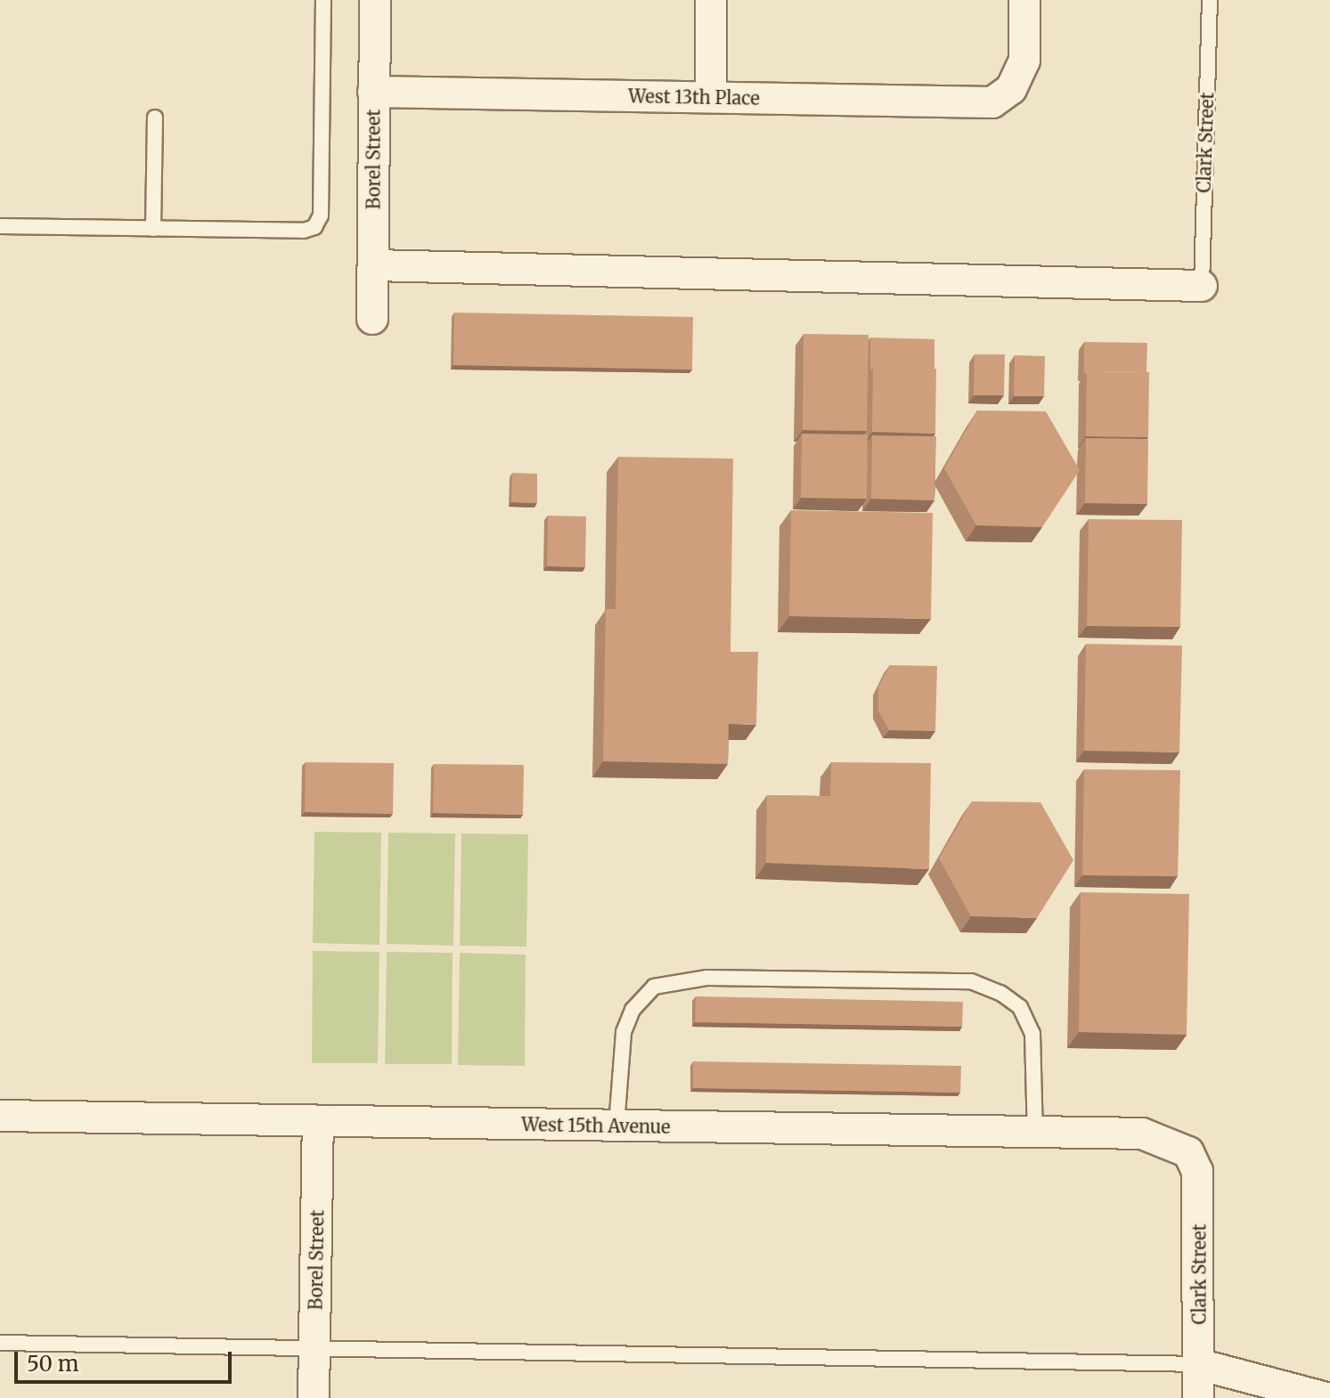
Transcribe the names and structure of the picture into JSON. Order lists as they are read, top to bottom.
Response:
{
  "streets": {
    "street": [
      "West 13th Place",
      "Clark Street",
      "Borel Street",
      "West 15th Avenue"
    ]
  },
  "crossings": [
    ["West 13th Place", "Borel Street"],
    ["Clark Street", "West 15th Avenue"],
    ["Borel Street", "West 15th Avenue"]
  ],
  "scale_bar": "50 m"
}
